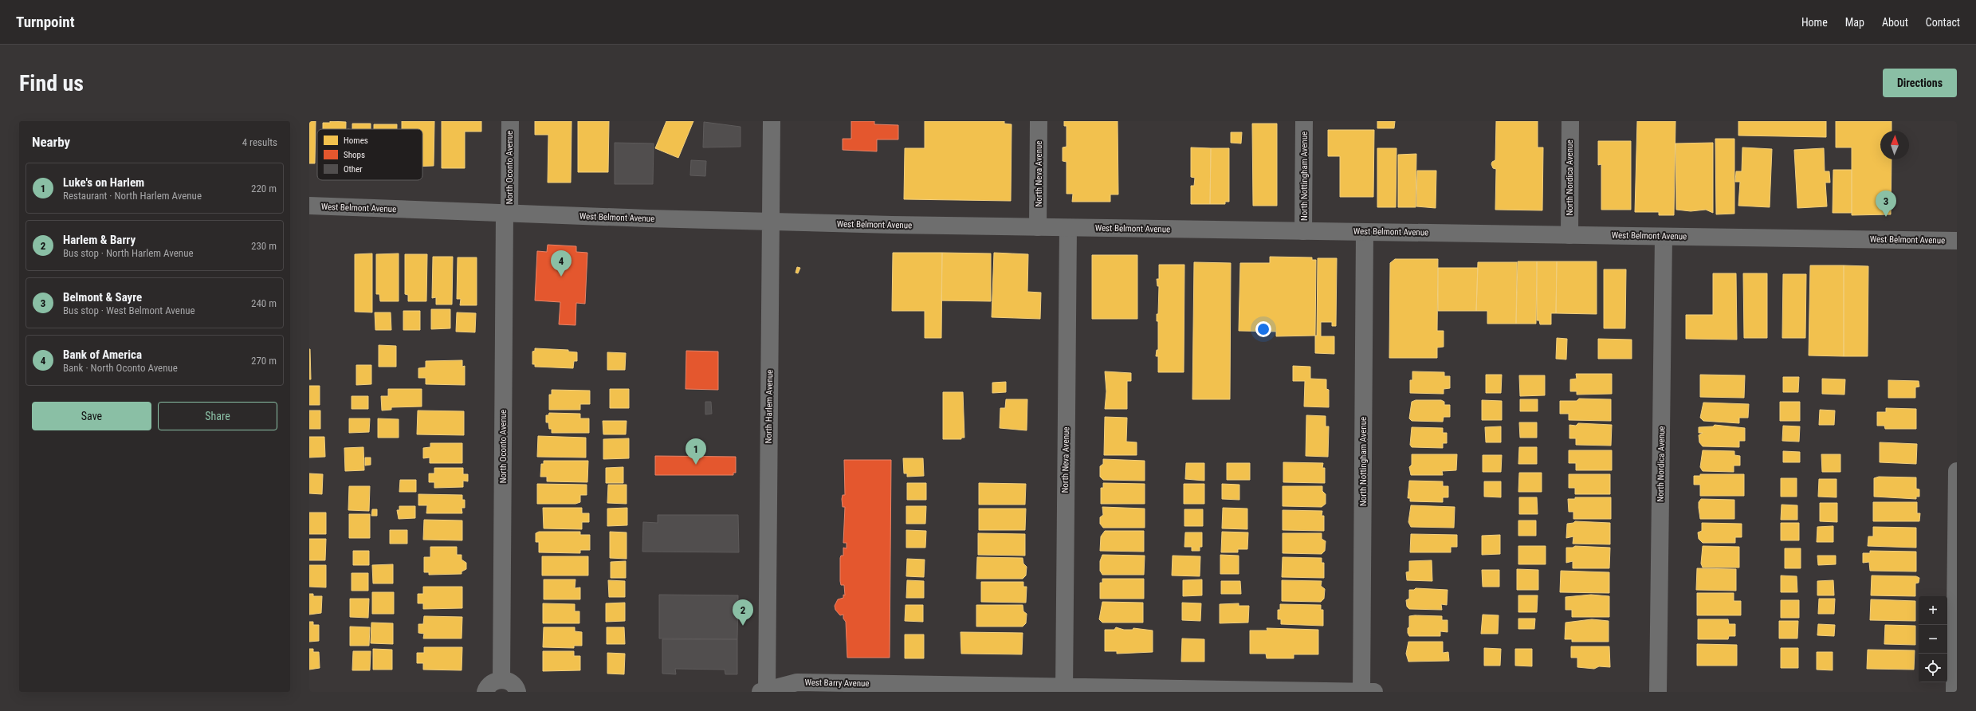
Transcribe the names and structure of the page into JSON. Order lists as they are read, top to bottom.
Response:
{
  "streets": {
    "street": [
      "North Oconto Avenue",
      "North Neva Avenue",
      "North Nottingham Avenue",
      "North Nordica Avenue",
      "West Belmont Avenue",
      "North Harlem Avenue",
      "West Barry Avenue"
    ]
  },
  "crossings": [
    ["North Oconto Avenue", "West Belmont Avenue"],
    ["North Neva Avenue", "West Belmont Avenue"],
    ["North Neva Avenue", "West Barry Avenue"],
    ["North Nottingham Avenue", "West Belmont Avenue"],
    ["North Nottingham Avenue", "West Barry Avenue"],
    ["North Nordica Avenue", "West Belmont Avenue"],
    ["West Belmont Avenue", "North Harlem Avenue"],
    ["North Harlem Avenue", "West Barry Avenue"]
  ],
  "legend": ["Homes", "Shops", "Other"],
  "north": "top",
  "page": {
    "header": "Turnpoint",
    "nav": [
      "Home",
      "Map",
      "About",
      "Contact"
    ],
    "buttons": [
      "Directions",
      ["Save", "Share"]
    ],
    "title": "Find us",
    "heading": ["Nearby", "4 results"],
    "list": [
      {
        "mark": "1",
        "name": "Luke's on Harlem",
        "note": "Restaurant · North Harlem Avenue",
        "value": "220 m"
      },
      {
        "mark": "2",
        "name": "Harlem & Barry",
        "note": "Bus stop · North Harlem Avenue",
        "value": "230 m"
      },
      {
        "mark": "3",
        "name": "Belmont & Sayre",
        "note": "Bus stop · West Belmont Avenue",
        "value": "240 m"
      },
      {
        "mark": "4",
        "name": "Bank of America",
        "note": "Bank · North Oconto Avenue",
        "value": "270 m"
      }
    ],
    "pins": [
      "3",
      "4",
      "1",
      "2"
    ],
    "map_buttons": ["+", "−"]
  }
}
